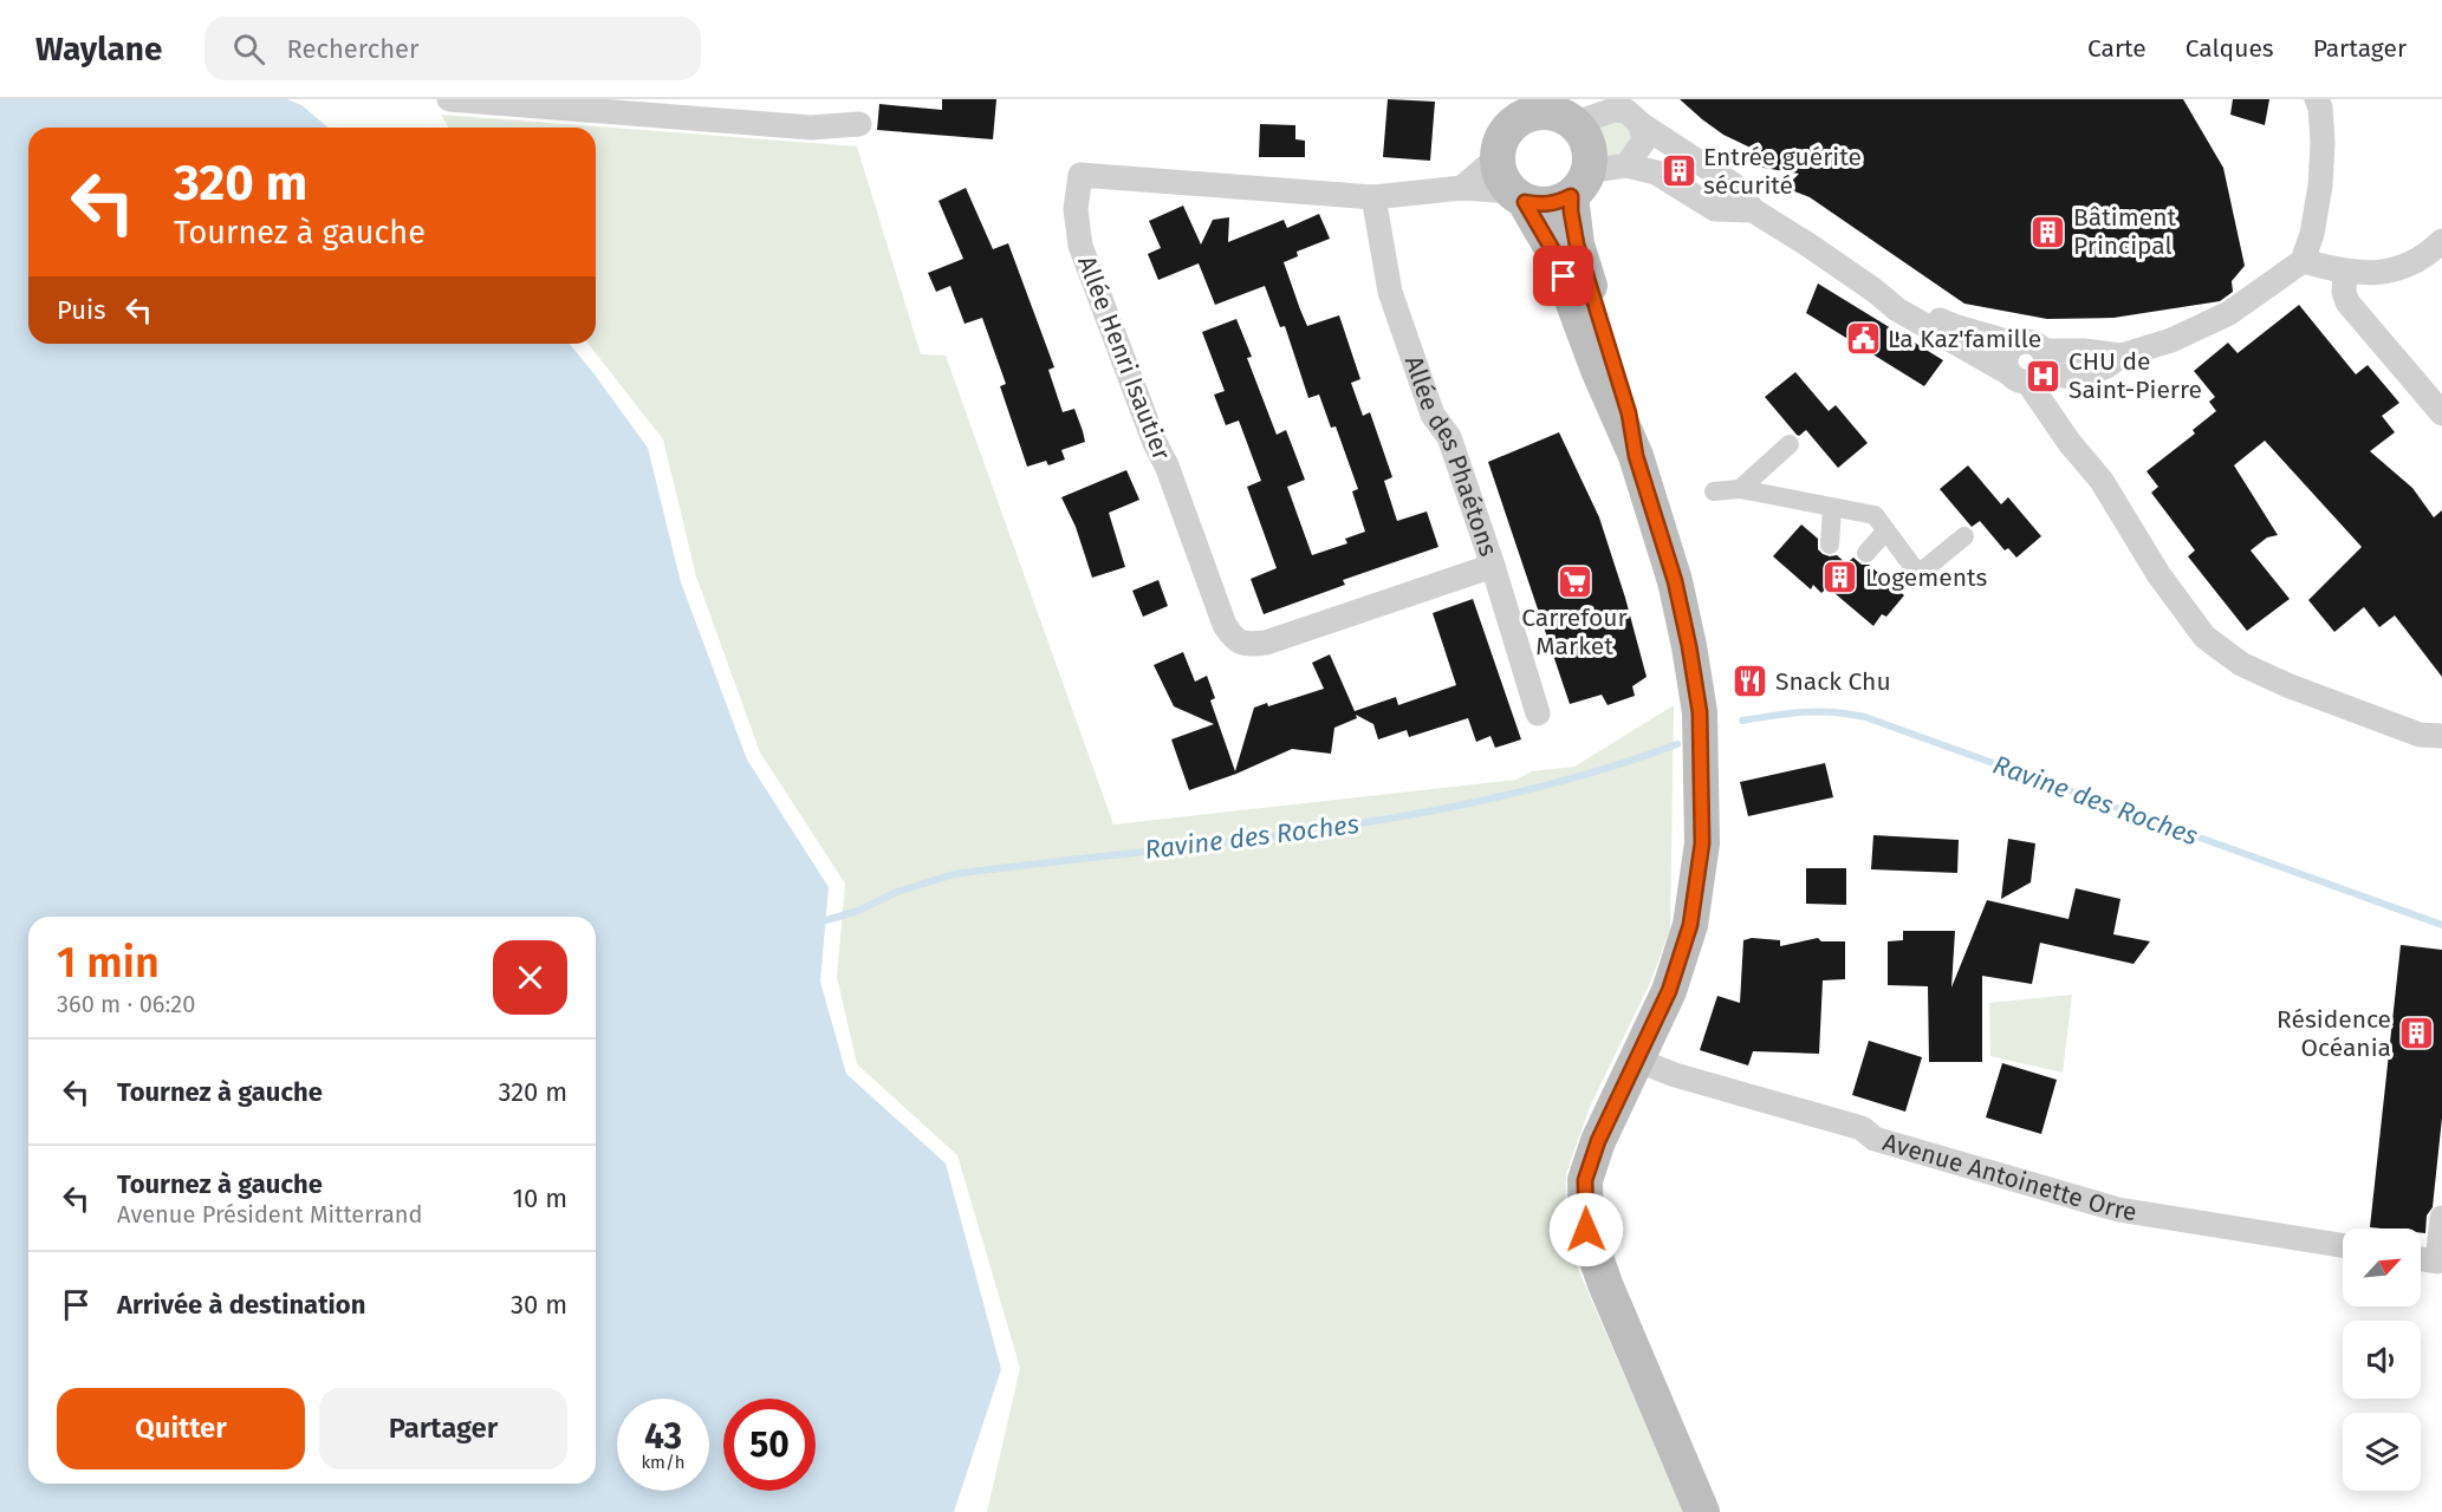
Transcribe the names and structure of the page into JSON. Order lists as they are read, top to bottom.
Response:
{
  "streets": {
    "street": ["Allée Henri Isautier", "Allée des Phaétons", "Avenue Antoinette Orre"]
  },
  "crossings": [
    ["Allée Henri Isautier", "Allée des Phaétons"]
  ],
  "water": ["Ravine des Roches"],
  "places": {
    "building": [
      "Entrée guérite sécurité",
      "Bâtiment Principal",
      "Logements",
      "Résidence Océania"
    ],
    "public building": ["La Kaz'famille"],
    "hospital": ["CHU de Saint-Pierre"],
    "supermarket": ["Carrefour Market"],
    "restaurant": ["Snack Chu"]
  },
  "north": "top right",
  "page": {
    "header": "Waylane",
    "search": "Rechercher",
    "nav": ["Carte", "Calques", "Partager"],
    "turn": ["320 m", "Tournez à gauche"],
    "then": "Puis",
    "heading": ["1 min", "360 m · 06:20"],
    "list": [
      {
        "name": "Tournez à gauche",
        "value": "320 m"
      },
      {
        "name": "Tournez à gauche",
        "note": "Avenue Président Mitterrand",
        "value": "10 m"
      },
      {
        "name": "Arrivée à destination",
        "value": "30 m"
      }
    ],
    "buttons": ["Quitter", "Partager"],
    "speed": "43 km/h",
    "limit": "50"
  }
}
